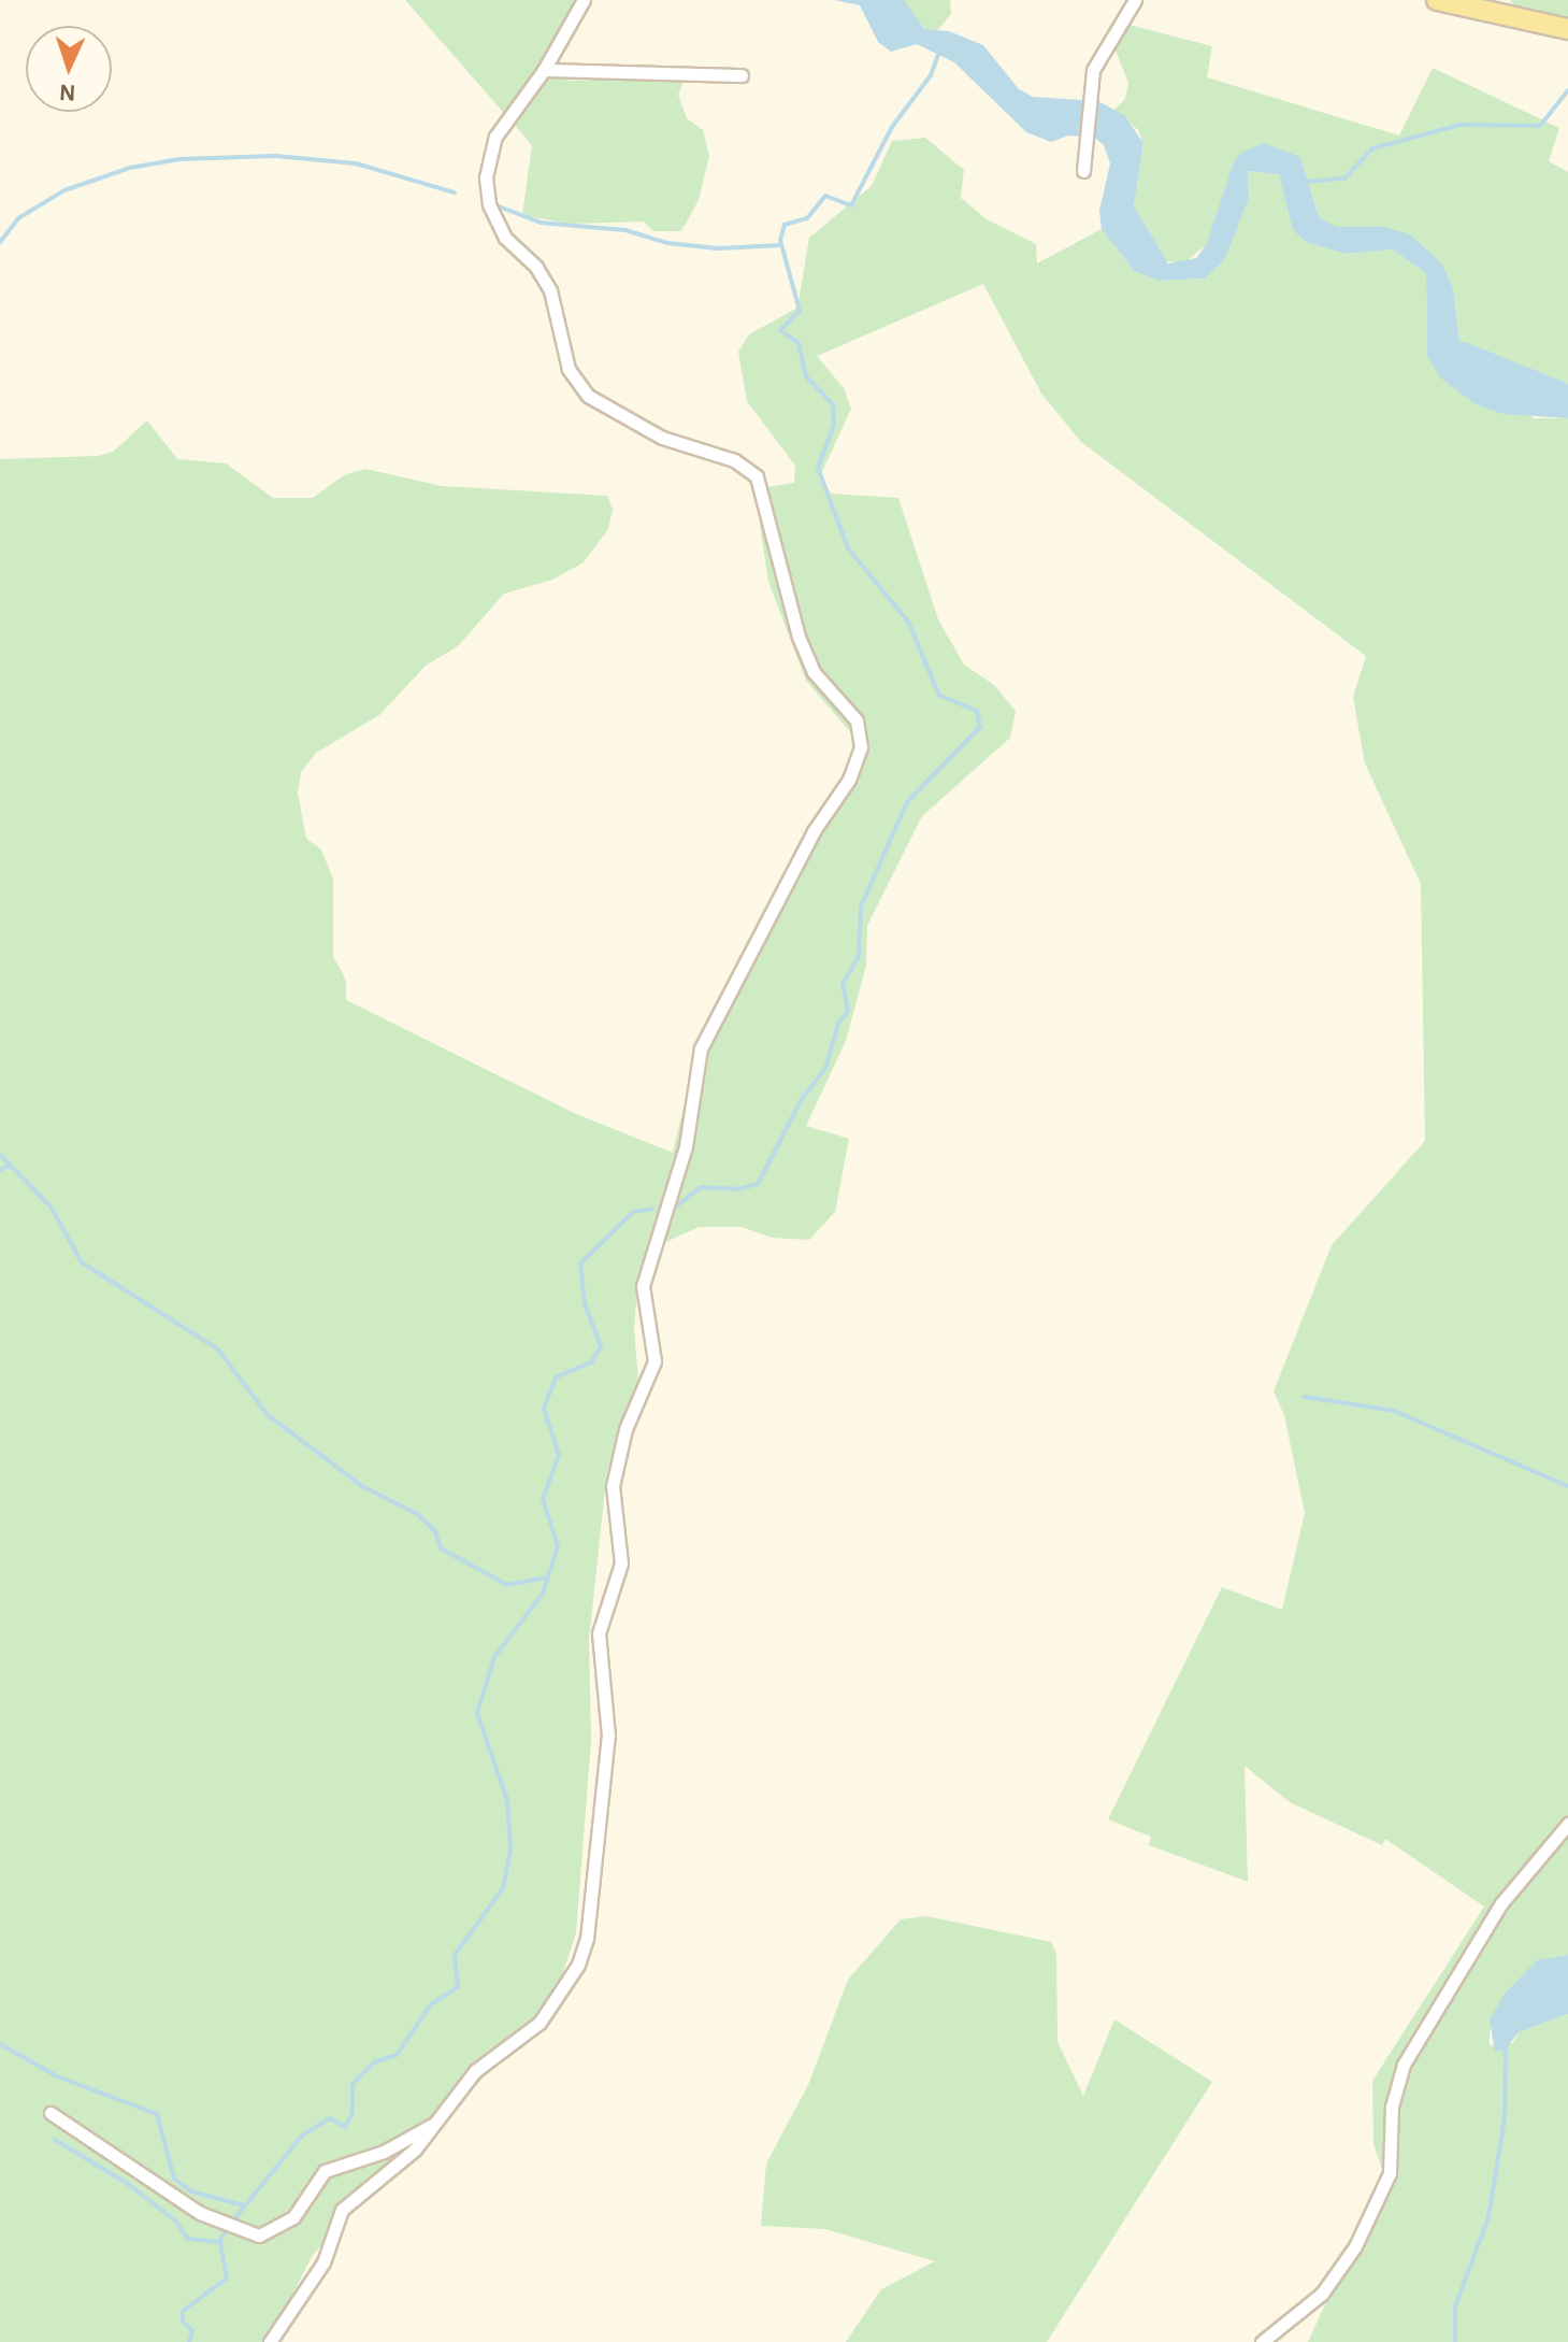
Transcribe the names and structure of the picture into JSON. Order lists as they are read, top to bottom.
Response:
{
  "north": "bottom"
}
